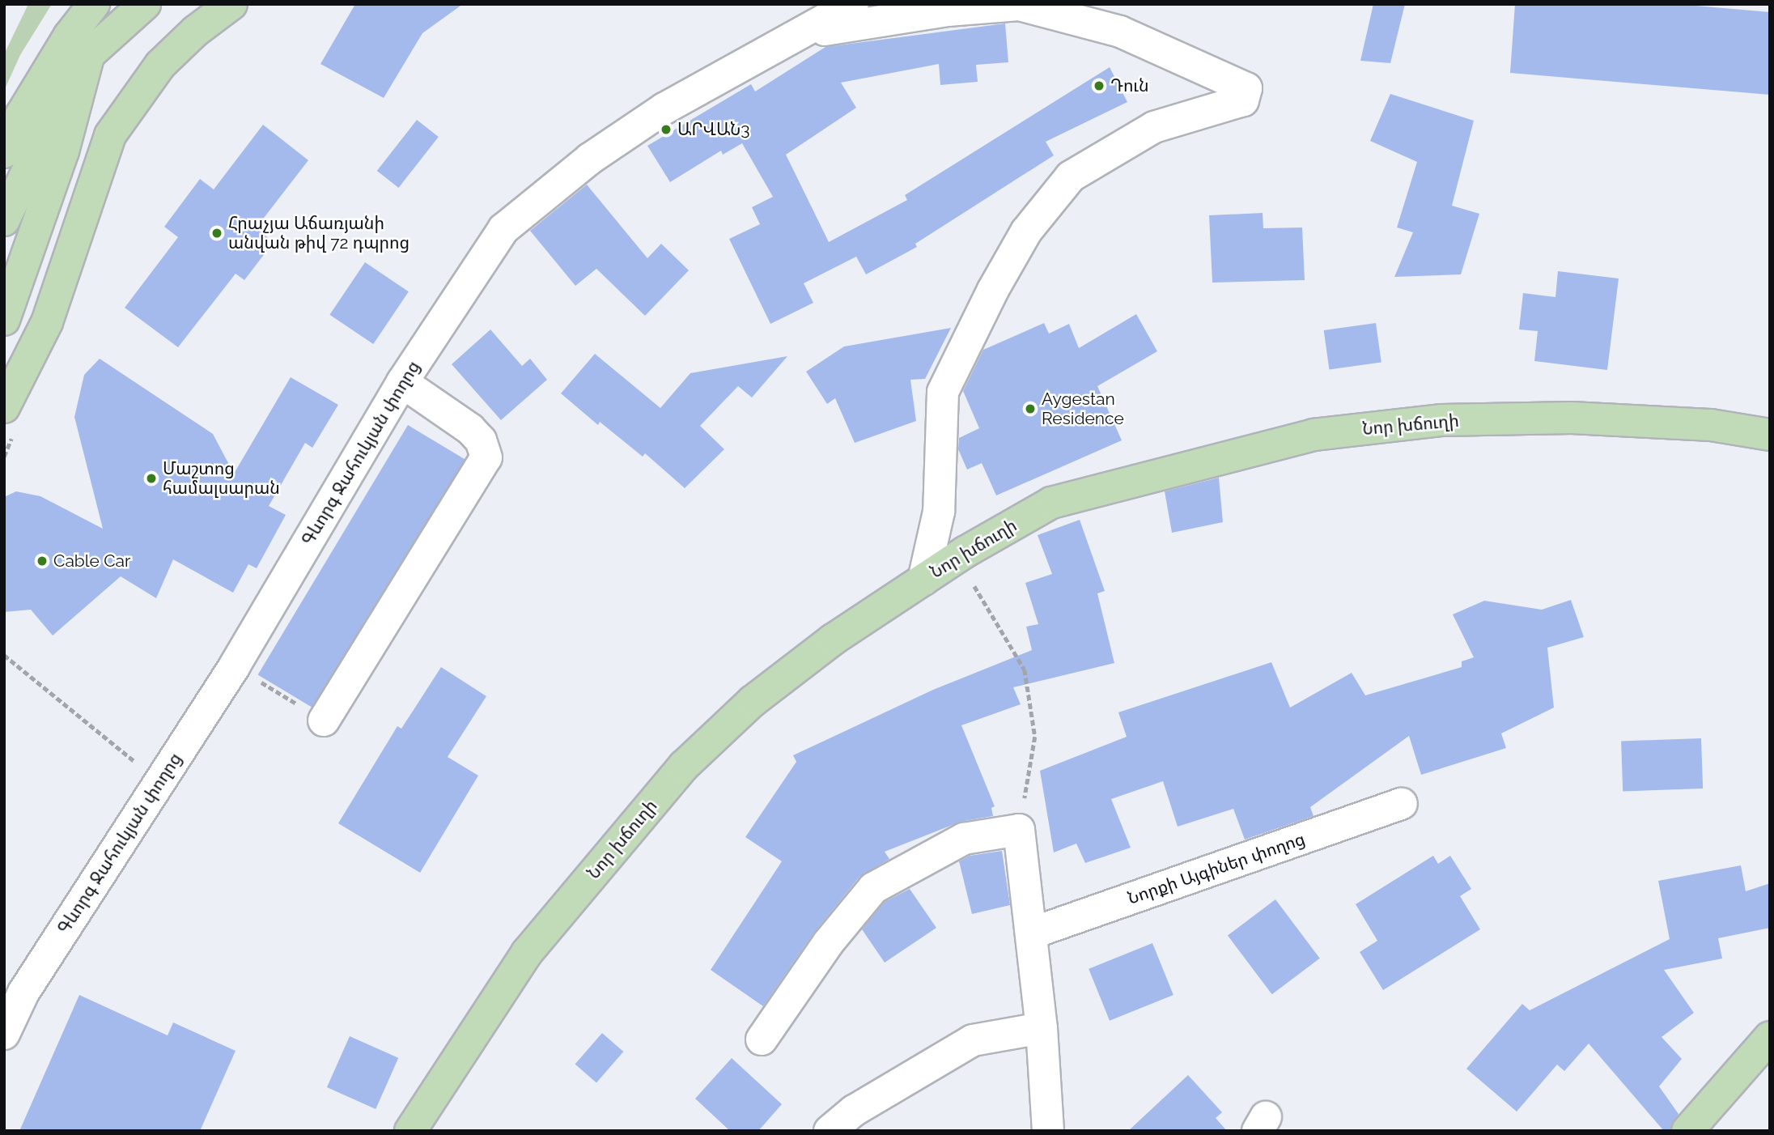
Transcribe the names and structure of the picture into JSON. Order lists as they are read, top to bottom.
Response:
{
  "streets": {
    "main road": ["Նոր խճուղի"],
    "street": ["Գևորգ Ջահուկյան փողոց", "Նորքի Այգիներ փողոց"]
  },
  "places": [
    "Դուն",
    "ԱՐՎԱՆ3",
    "Հրաչյա Աճառյանի անվան թիվ 72 դպրոց",
    "Aygestan Residence",
    "Մաշտոց համալսարան",
    "Cable Car"
  ]
}
